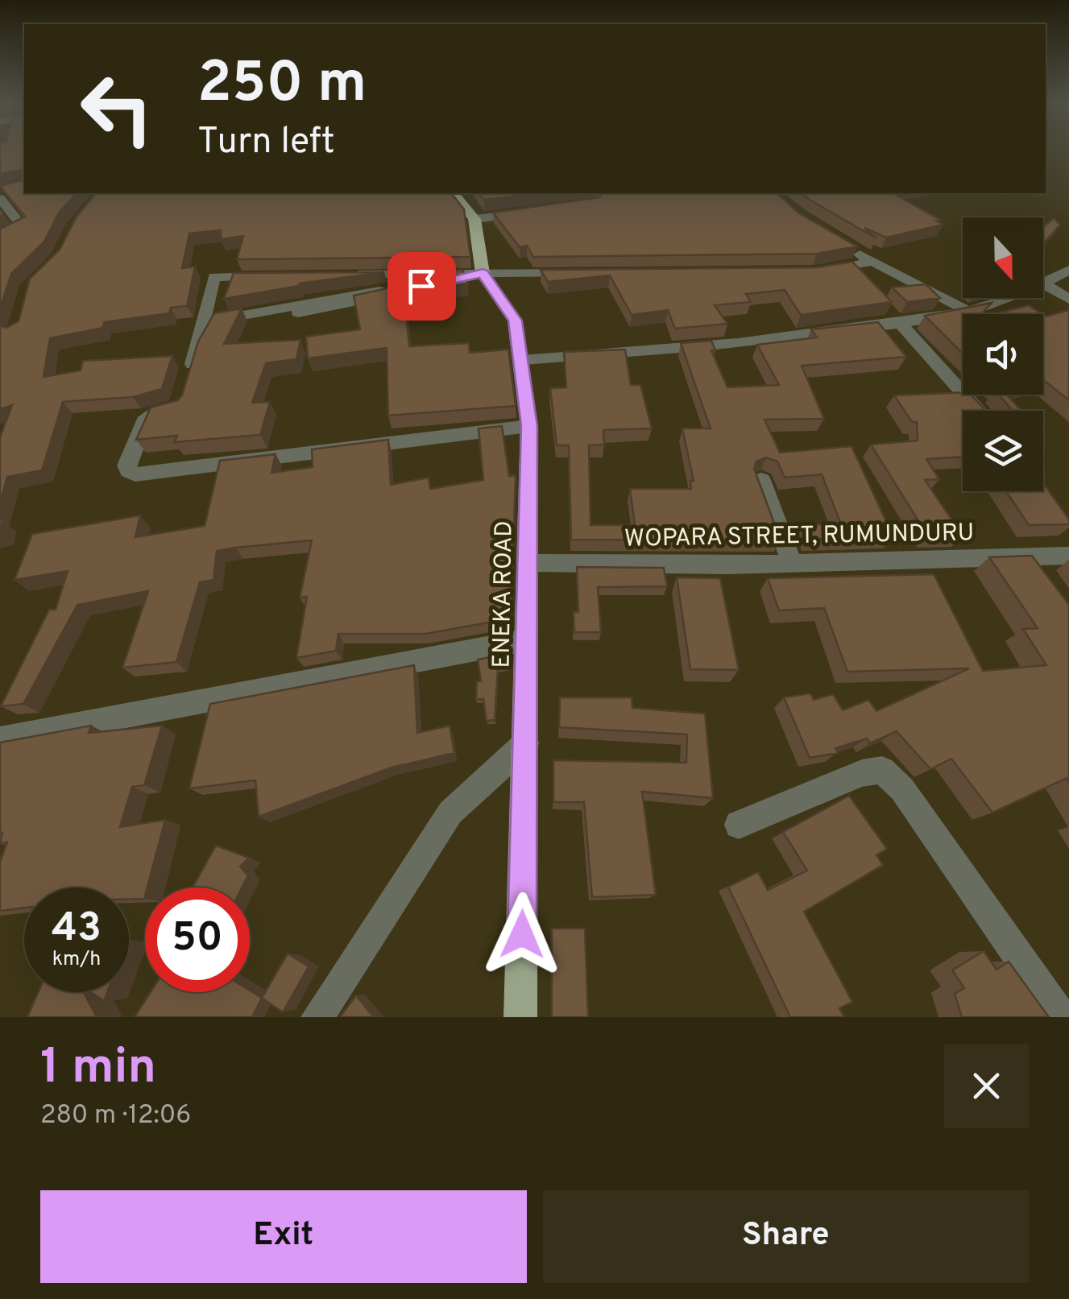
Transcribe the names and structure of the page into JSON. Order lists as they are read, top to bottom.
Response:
{
  "streets": {
    "main road": ["ENEKA ROAD"],
    "street": ["WOPARA STREET, RUMUNDURU"]
  },
  "crossings": [
    ["WOPARA STREET, RUMUNDURU", "ENEKA ROAD"]
  ],
  "north": "bottom",
  "page": {
    "turn": ["250 m", "Turn left"],
    "speed": "43 km/h",
    "limit": "50",
    "heading": ["1 min", "280 m · 12:06"],
    "buttons": ["Exit", "Share"]
  }
}
